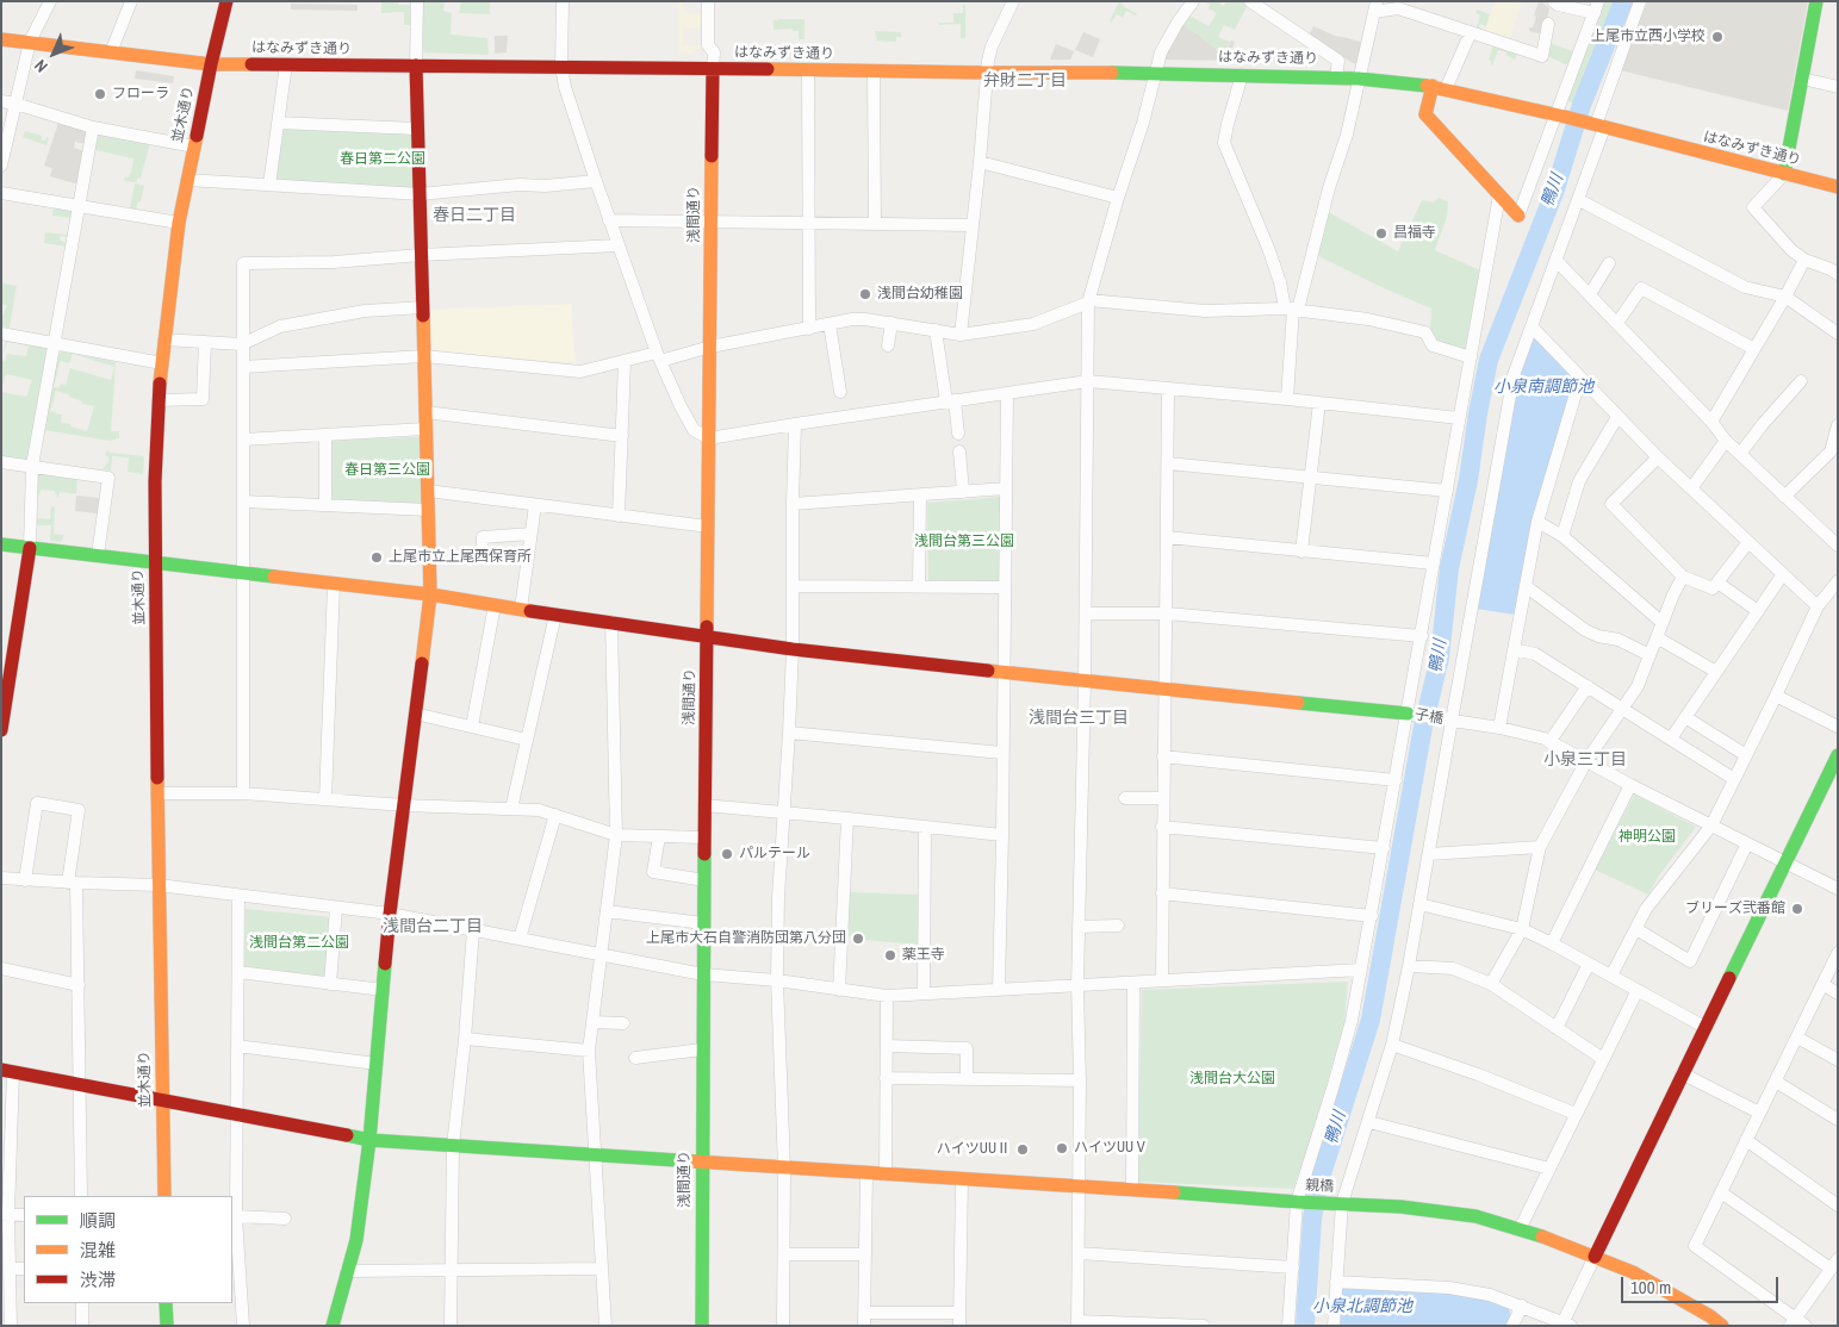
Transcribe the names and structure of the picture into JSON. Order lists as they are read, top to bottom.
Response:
{
  "streets": {
    "street": [
      "はなみずき通り",
      "並木通り",
      "浅間通り",
      "子橋",
      "親橋"
    ]
  },
  "crossings": [
    ["はなみずき通り", "並木通り"],
    ["はなみずき通り", "浅間通り"],
    ["並木通り", "親橋"],
    ["浅間通り", "親橋"]
  ],
  "districts": [
    "弁財二丁目",
    "春日二丁目",
    "浅間台三丁目",
    "小泉三丁目",
    "浅間台二丁目"
  ],
  "water": ["鴨川", "小泉南調節池", "小泉北調節池"],
  "parks": [
    "春日第二公園",
    "春日第三公園",
    "浅間台第三公園",
    "神明公園",
    "浅間台第二公園",
    "浅間台大公園"
  ],
  "places": [
    "上尾市立西小学校",
    "フローラ",
    "昌福寺",
    "浅間台幼稚園",
    "上尾市立上尾西保育所",
    "パルテール",
    "ブリーズ弐番館",
    "上尾市大石自警消防団第八分団",
    "薬王寺",
    "ハイツUUⅤ",
    "ハイツUUⅡ"
  ],
  "legend": ["順調", "混雑", "渋滞"],
  "scale_bar": "100 m",
  "north": "bottom left"
}
